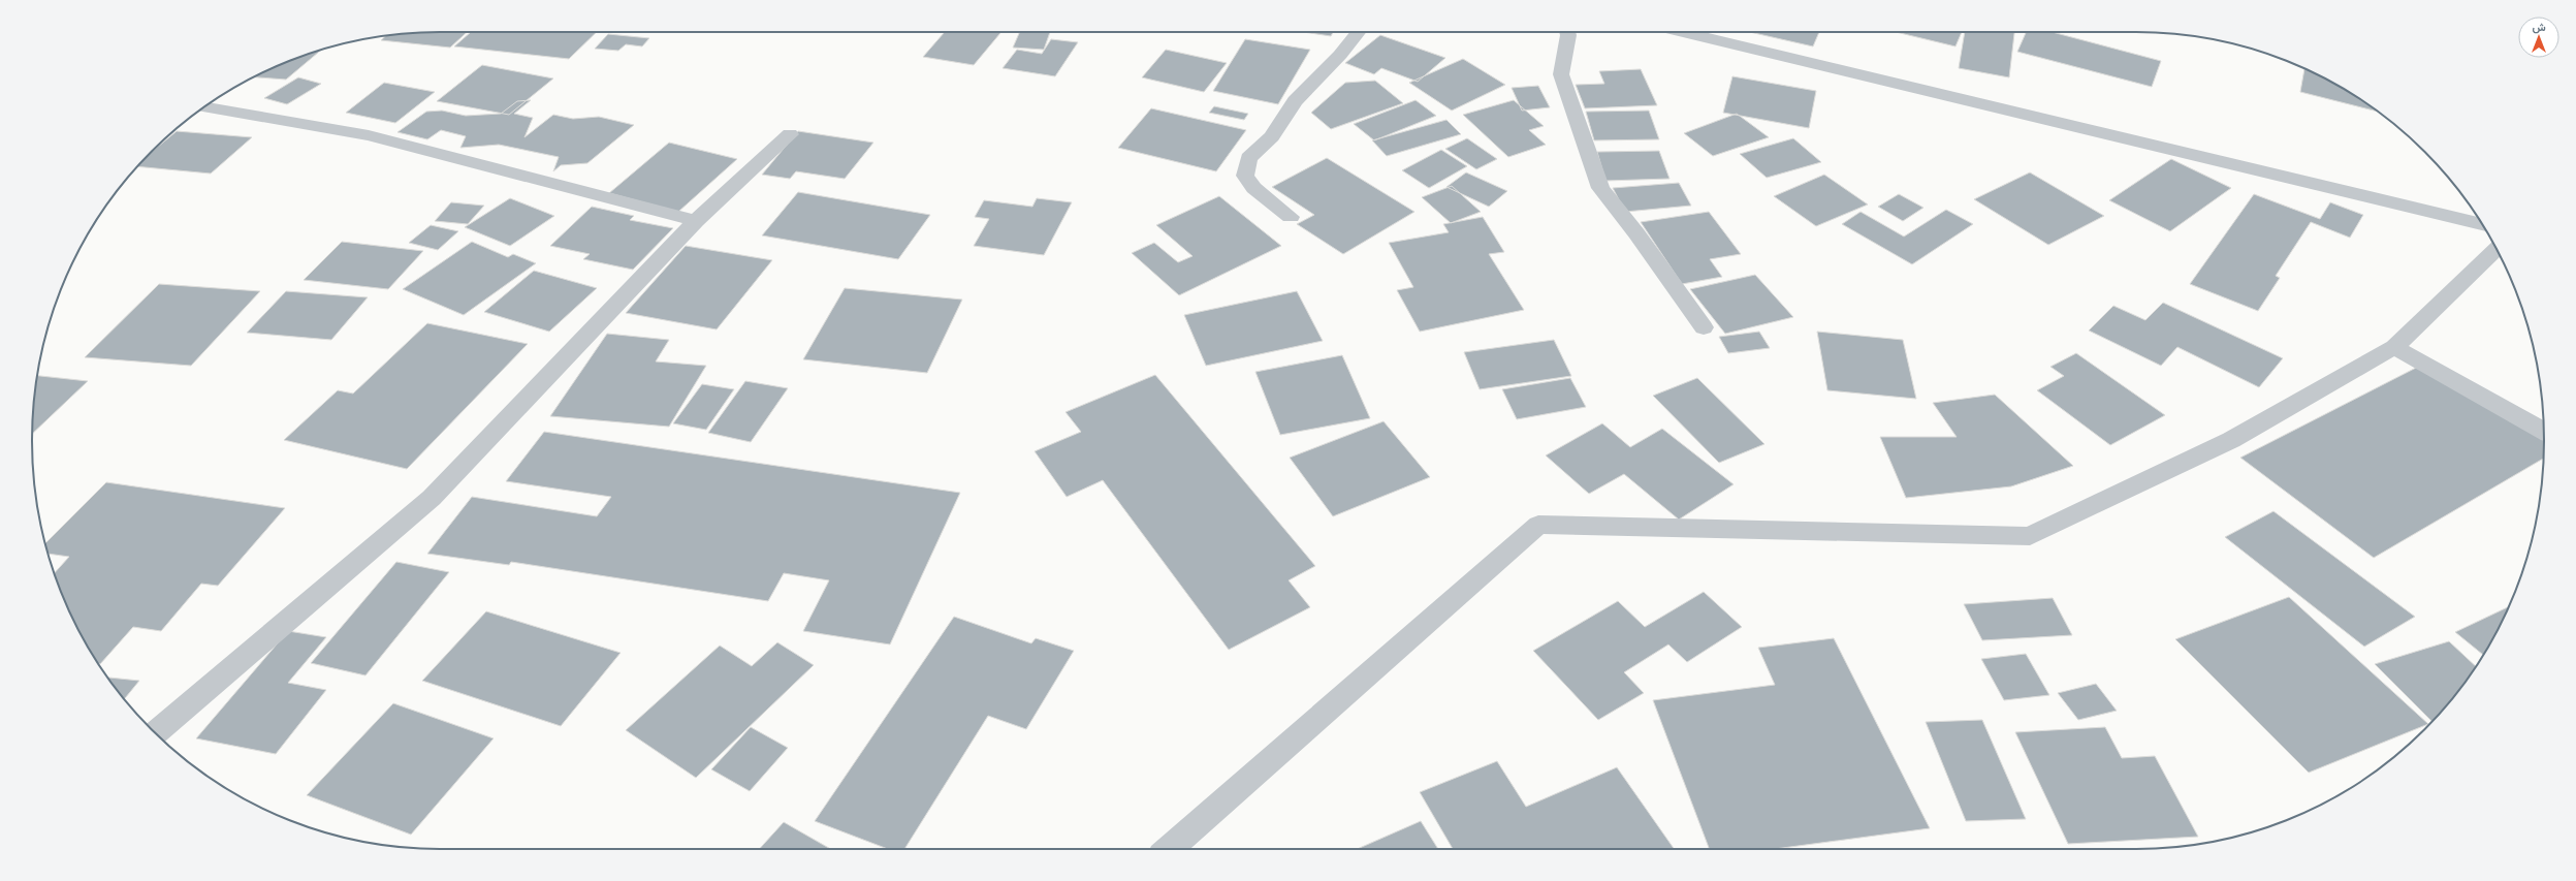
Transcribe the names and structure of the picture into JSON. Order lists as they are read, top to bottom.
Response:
{
  "north": "top"
}
